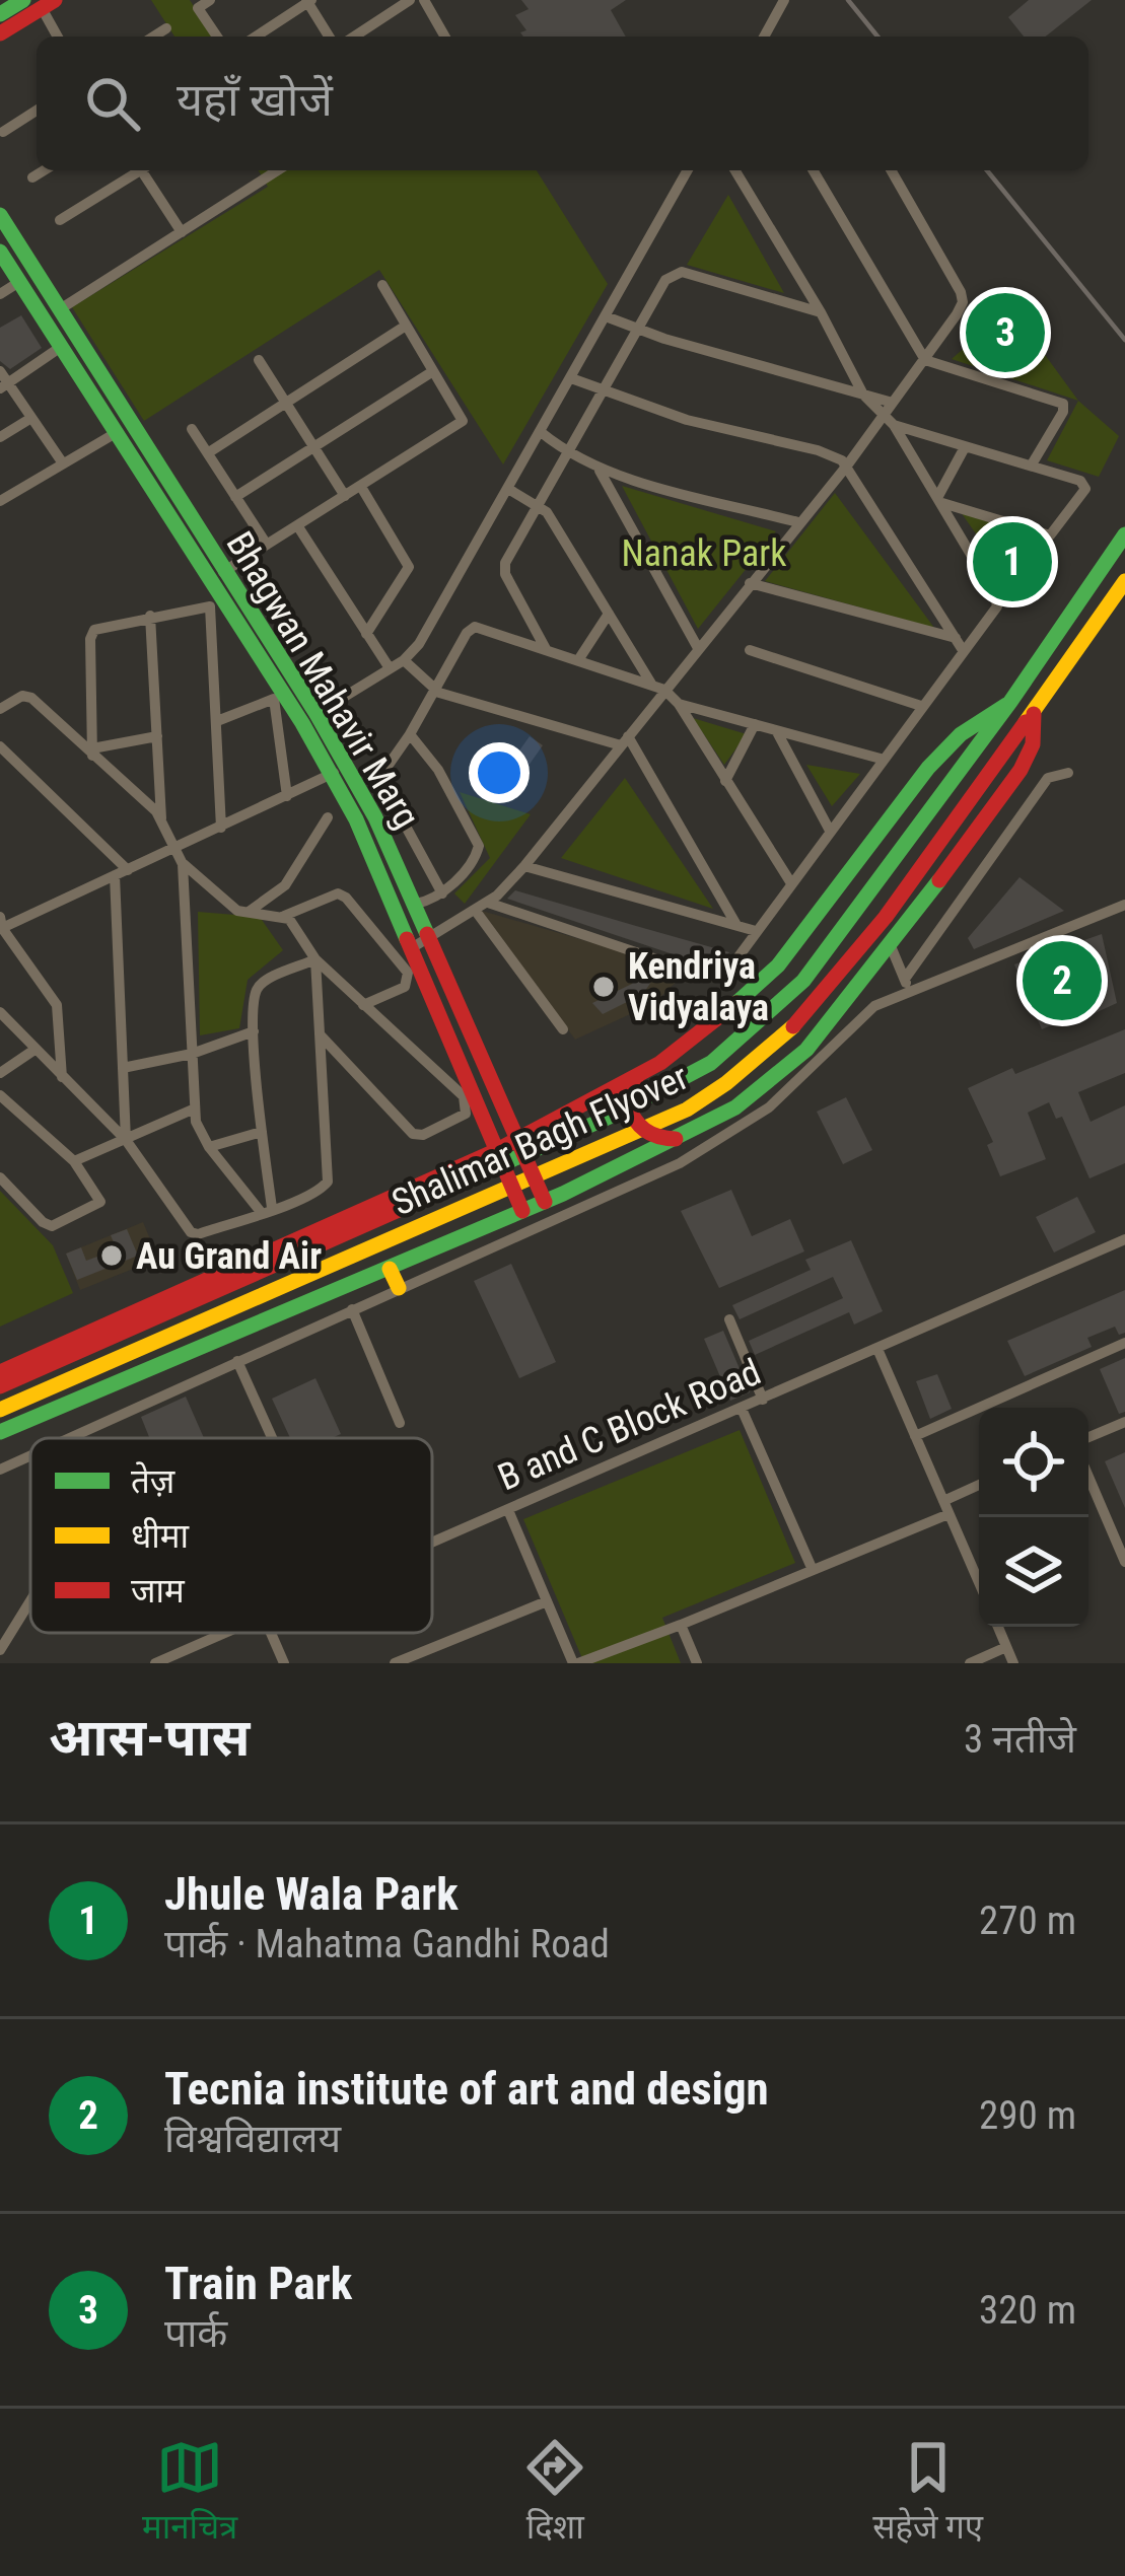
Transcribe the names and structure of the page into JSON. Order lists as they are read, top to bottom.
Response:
{
  "streets": {
    "street": ["Bhagwan Mahavir Marg", "Shalimar Bagh Flyover", "B and C Block Road"]
  },
  "parks": ["Nanak Park"],
  "places": ["Kendriya Vidyalaya", "Au Grand Air"],
  "legend": ["तेज़", "धीमा", "जाम"],
  "page": {
    "search": "यहाँ खोजें",
    "pins": ["3", "1", "2"],
    "heading": ["आस-पास", "3 नतीजे"],
    "list": [
      {
        "mark": "1",
        "name": "Jhule Wala Park",
        "note": "पार्क · Mahatma Gandhi Road",
        "value": "270 m"
      },
      {
        "mark": "2",
        "name": "Tecnia institute of art and design",
        "note": "विश्वविद्यालय",
        "value": "290 m"
      },
      {
        "mark": "3",
        "name": "Train Park",
        "note": "पार्क",
        "value": "320 m"
      }
    ],
    "nav": ["मानचित्र", "दिशा", "सहेजे गए"]
  }
}
